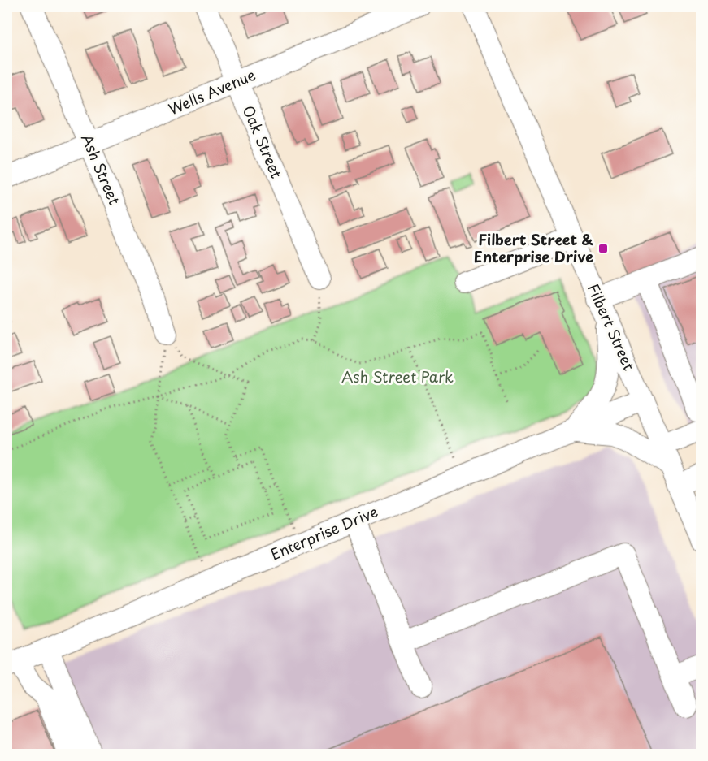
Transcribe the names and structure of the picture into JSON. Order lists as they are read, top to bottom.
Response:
{
  "streets": {
    "street": [
      "Wells Avenue",
      "Oak Street",
      "Ash Street",
      "Filbert Street",
      "Enterprise Drive"
    ]
  },
  "crossings": [
    ["Wells Avenue", "Oak Street"],
    ["Wells Avenue", "Ash Street"],
    ["Filbert Street", "Enterprise Drive"]
  ],
  "parks": ["Ash Street Park"],
  "places": {
    "transit": ["Filbert Street & Enterprise Drive"]
  }
}
